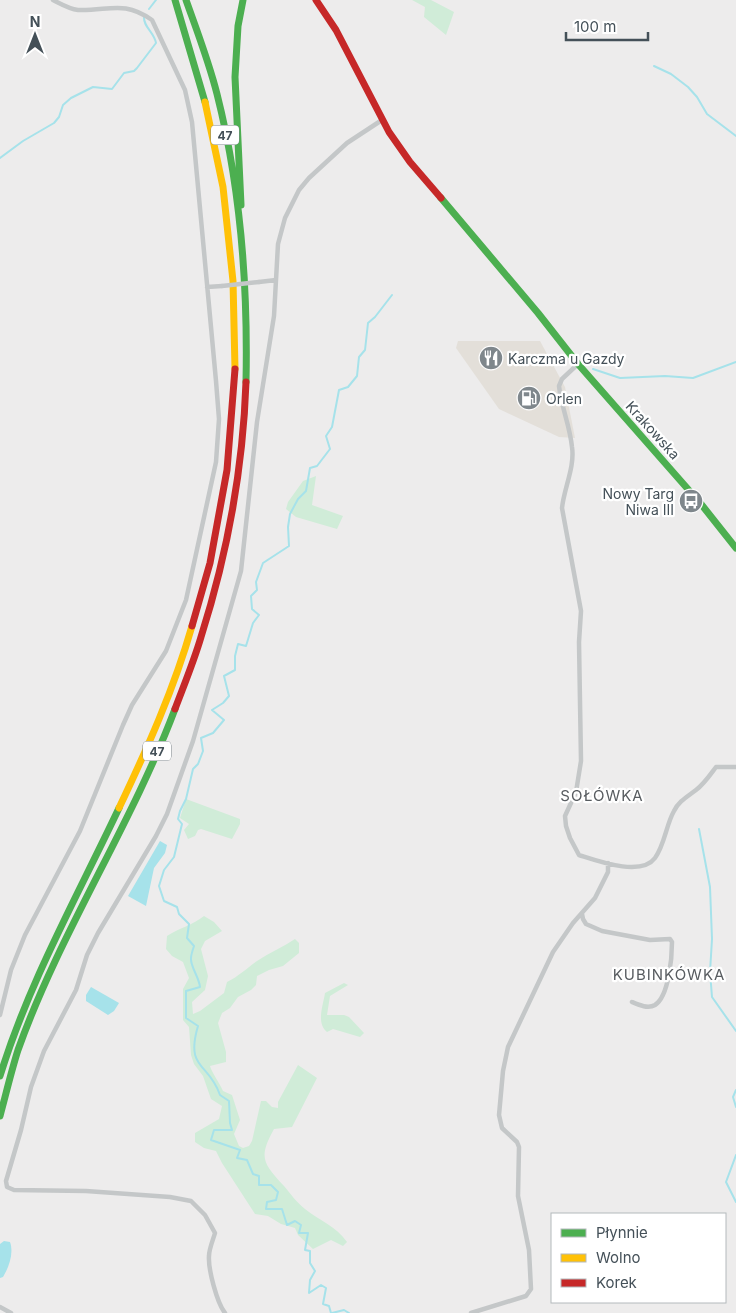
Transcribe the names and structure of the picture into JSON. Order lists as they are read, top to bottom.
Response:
{
  "streets": {
    "main road": ["47", "Krakowska"]
  },
  "districts": ["SOŁÓWKA", "KUBINKÓWKA"],
  "places": {
    "restaurant": ["Karczma u Gazdy"],
    "fuel station": ["Orlen"],
    "bus stop": ["Nowy Targ Niwa III"]
  },
  "legend": ["Płynnie", "Wolno", "Korek"],
  "scale_bar": "100 m",
  "north": "top"
}
